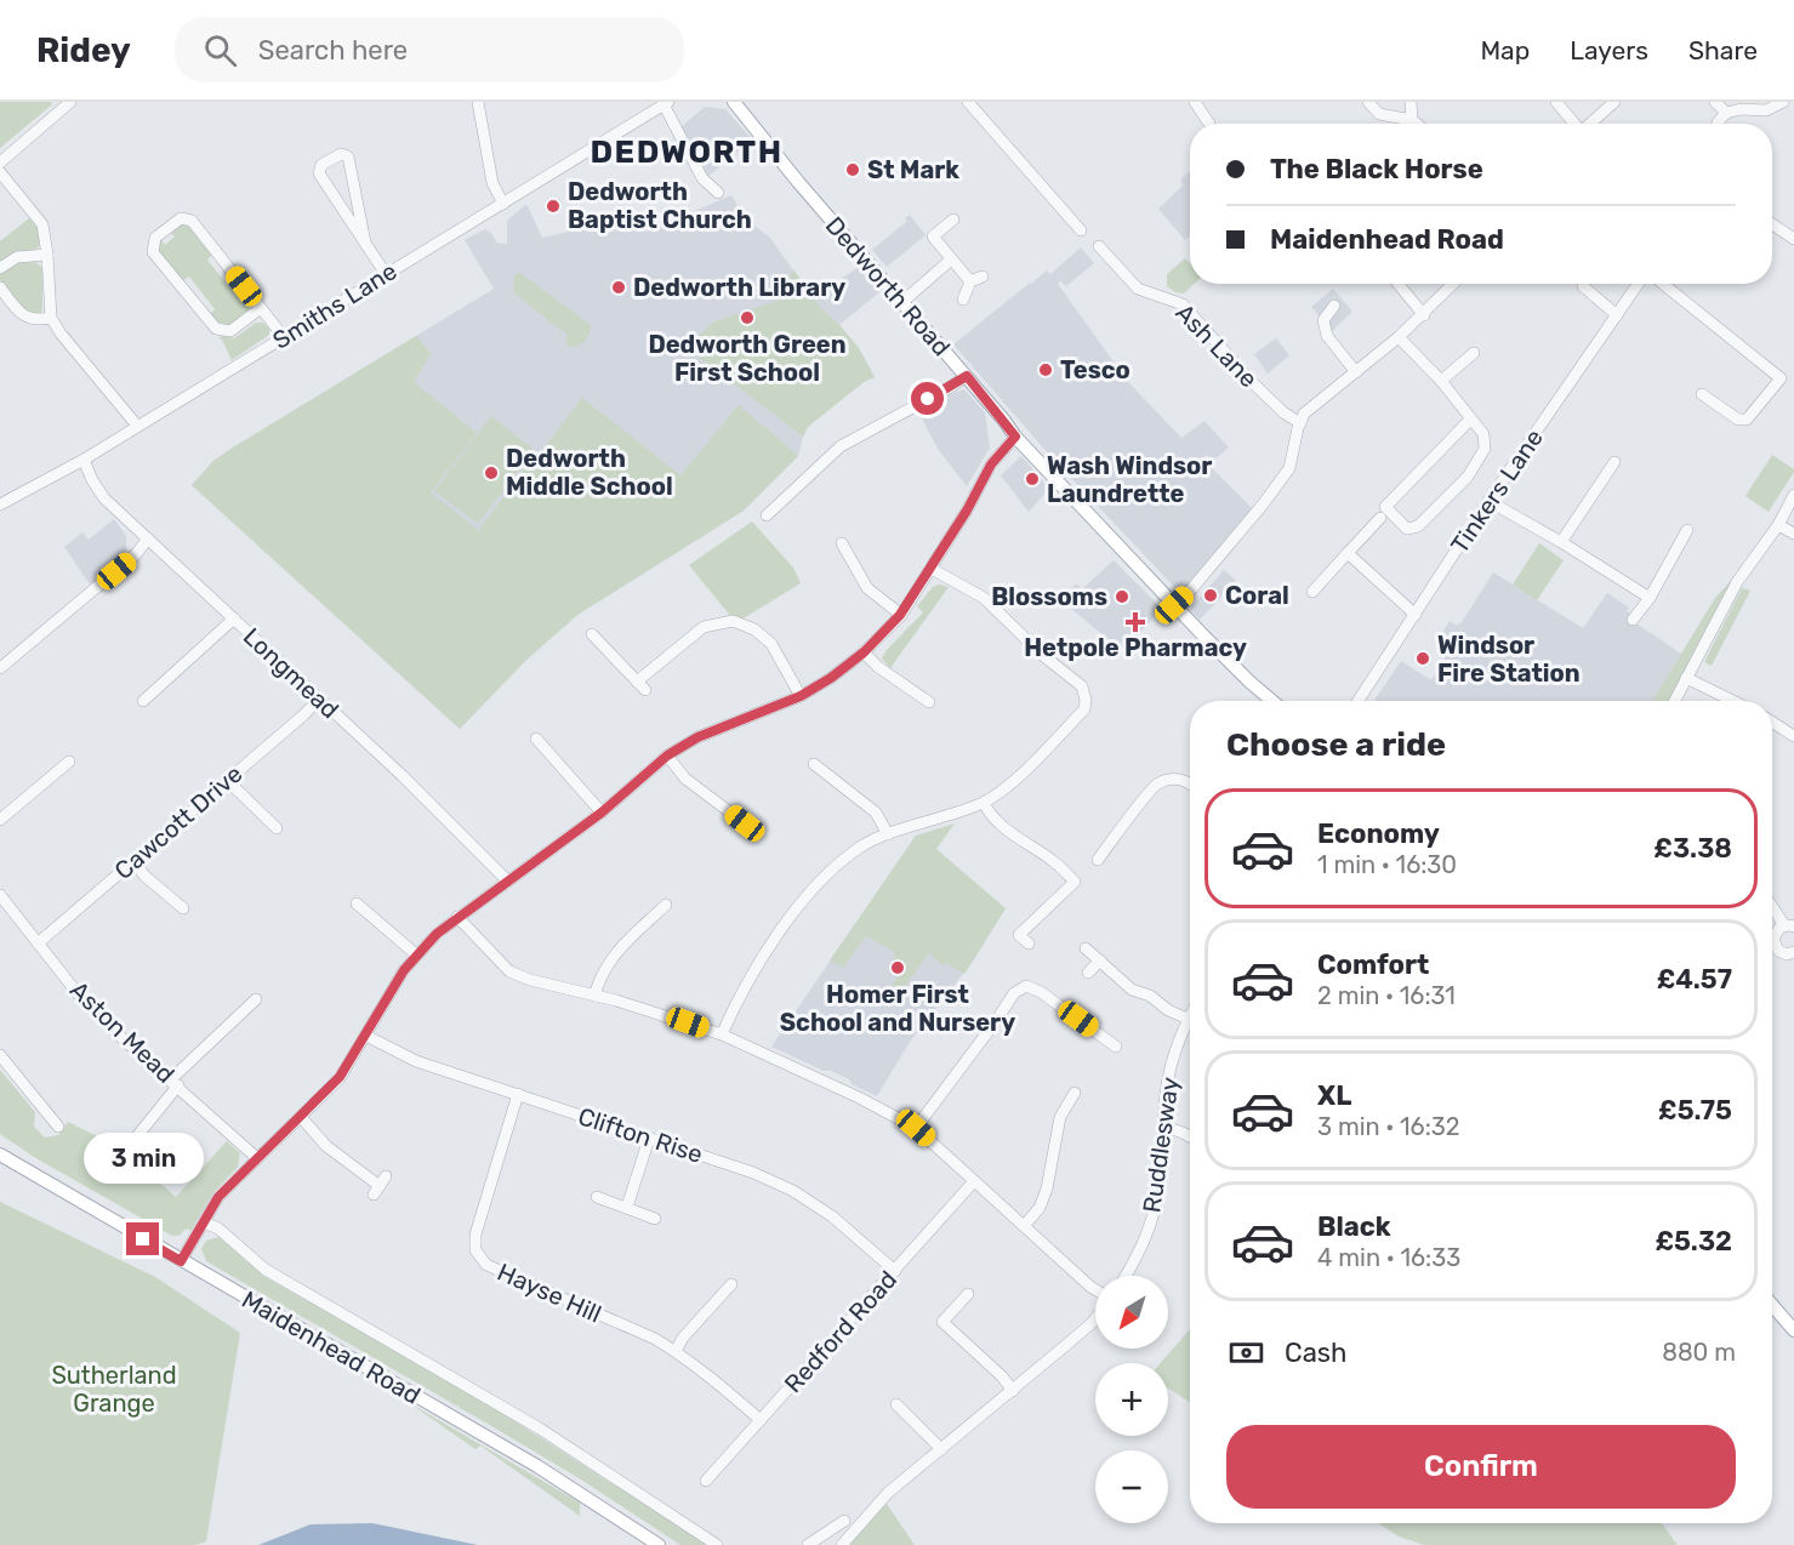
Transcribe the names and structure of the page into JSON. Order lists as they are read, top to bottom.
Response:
{
  "streets": {
    "main road": ["Dedworth Road", "Maidenhead Road"],
    "street": [
      "Smiths Lane",
      "Ash Lane",
      "Tinkers Lane",
      "Longmead",
      "Cawcott Drive",
      "Aston Mead",
      "Clifton Rise",
      "Ruddlesway",
      "Hayse Hill",
      "Redford Road"
    ]
  },
  "crossings": [
    ["Smiths Lane", "Longmead"],
    ["Longmead", "Cawcott Drive"],
    ["Cawcott Drive", "Aston Mead"],
    ["Clifton Rise", "Hayse Hill"],
    ["Clifton Rise", "Redford Road"],
    ["Hayse Hill", "Redford Road"]
  ],
  "districts": ["DEDWORTH"],
  "parks": ["Sutherland Grange"],
  "places": {
    "other": [
      "St Mark",
      "Dedworth Baptist Church",
      "Dedworth Library",
      "Dedworth Green First School",
      "Tesco",
      "Dedworth Middle School",
      "Wash Windsor Laundrette",
      "Coral",
      "Blossoms",
      "Windsor Fire Station",
      "Homer First School and Nursery"
    ],
    "health": ["Hetpole Pharmacy"]
  },
  "north": "bottom left",
  "page": {
    "header": "Ridey",
    "search": "Search here",
    "nav": ["Map", "Layers", "Share"],
    "banner": ["The Black Horse", "Maidenhead Road"],
    "heading": "Choose a ride",
    "list": [
      {
        "name": "Economy",
        "note": "1 min · 16:30",
        "value": "£3.38"
      },
      {
        "name": "Comfort",
        "note": "2 min · 16:31",
        "value": "£4.57"
      },
      {
        "name": "XL",
        "note": "3 min · 16:32",
        "value": "£5.75"
      },
      {
        "name": "Black",
        "note": "4 min · 16:33",
        "value": "£5.32"
      }
    ],
    "bubble": "3 min",
    "map_buttons": ["+", "−"],
    "pay": ["Cash", "880 m"],
    "buttons": "Confirm"
  }
}
